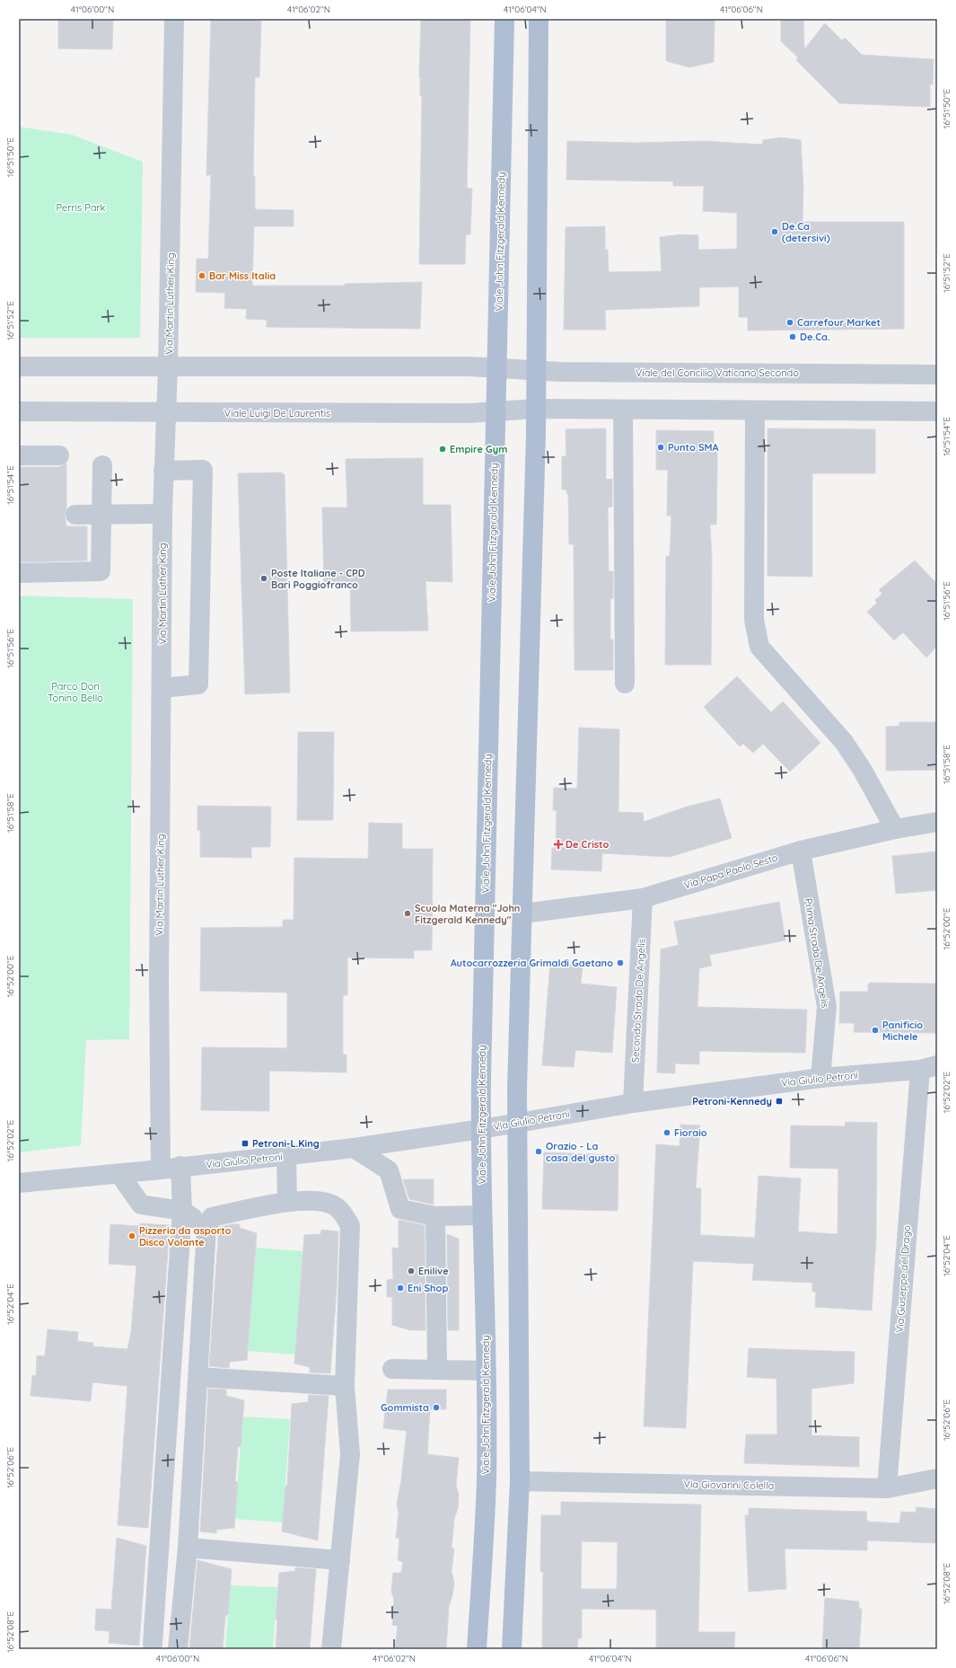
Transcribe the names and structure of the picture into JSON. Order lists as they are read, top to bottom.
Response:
{
  "streets": {
    "main road": ["Viale John Fitzgerald Kennedy"],
    "street": [
      "Via Martin Luther King",
      "Viale del Concilio Vaticano Secondo",
      "Viale Luigi De Laurentis",
      "Via Papa Paolo Sesto",
      "Prima Strada De Angelis",
      "Seconda Strada De Angelis",
      "Via Giulio Petroni",
      "Via Giuseppe del Drago",
      "Via Giovanni Colella"
    ]
  },
  "crossings": [
    ["Viale John Fitzgerald Kennedy", "Viale del Concilio Vaticano Secondo"],
    ["Viale John Fitzgerald Kennedy", "Viale Luigi De Laurentis"],
    ["Viale John Fitzgerald Kennedy", "Via Giulio Petroni"],
    ["Via Martin Luther King", "Viale Luigi De Laurentis"],
    ["Via Martin Luther King", "Via Giulio Petroni"],
    ["Via Papa Paolo Sesto", "Prima Strada De Angelis"],
    ["Via Papa Paolo Sesto", "Seconda Strada De Angelis"],
    ["Prima Strada De Angelis", "Via Giulio Petroni"],
    ["Seconda Strada De Angelis", "Via Giulio Petroni"],
    ["Via Giulio Petroni", "Via Giuseppe del Drago"],
    ["Via Giuseppe del Drago", "Via Giovanni Colella"]
  ],
  "parks": ["Perris Park", "Parco Don Tonino Bello"],
  "places": {
    "other": [
      "De.Ca (detersivi)",
      "Bar Miss Italia",
      "Carrefour Market",
      "De.Ca.",
      "Punto SMA",
      "Empire Gym",
      "Poste Italiane - CPD Bari Poggiofranco",
      "Scuola Materna \"John Fitzgerald Kennedy\"",
      "Autocarrozzeria Grimaldi Gaetano",
      "Panificio Michele",
      "Fioraio",
      "Orazio - La casa del gusto",
      "Pizzeria da asporto Disco Volante",
      "Enilive",
      "Eni Shop",
      "Gommista"
    ],
    "health": ["De Cristo"],
    "transit": ["Petroni-Kennedy", "Petroni-L.King"]
  },
  "coordinates": [
    "41°06'00\"N",
    "41°06'02\"N",
    "41°06'04\"N",
    "41°06'06\"N",
    "16°51'50\"E",
    "16°51'52\"E",
    "16°51'54\"E",
    "16°51'56\"E",
    "16°51'58\"E",
    "16°52'00\"E",
    "16°52'02\"E",
    "16°52'04\"E",
    "16°52'06\"E",
    "16°52'08\"E"
  ]
}
